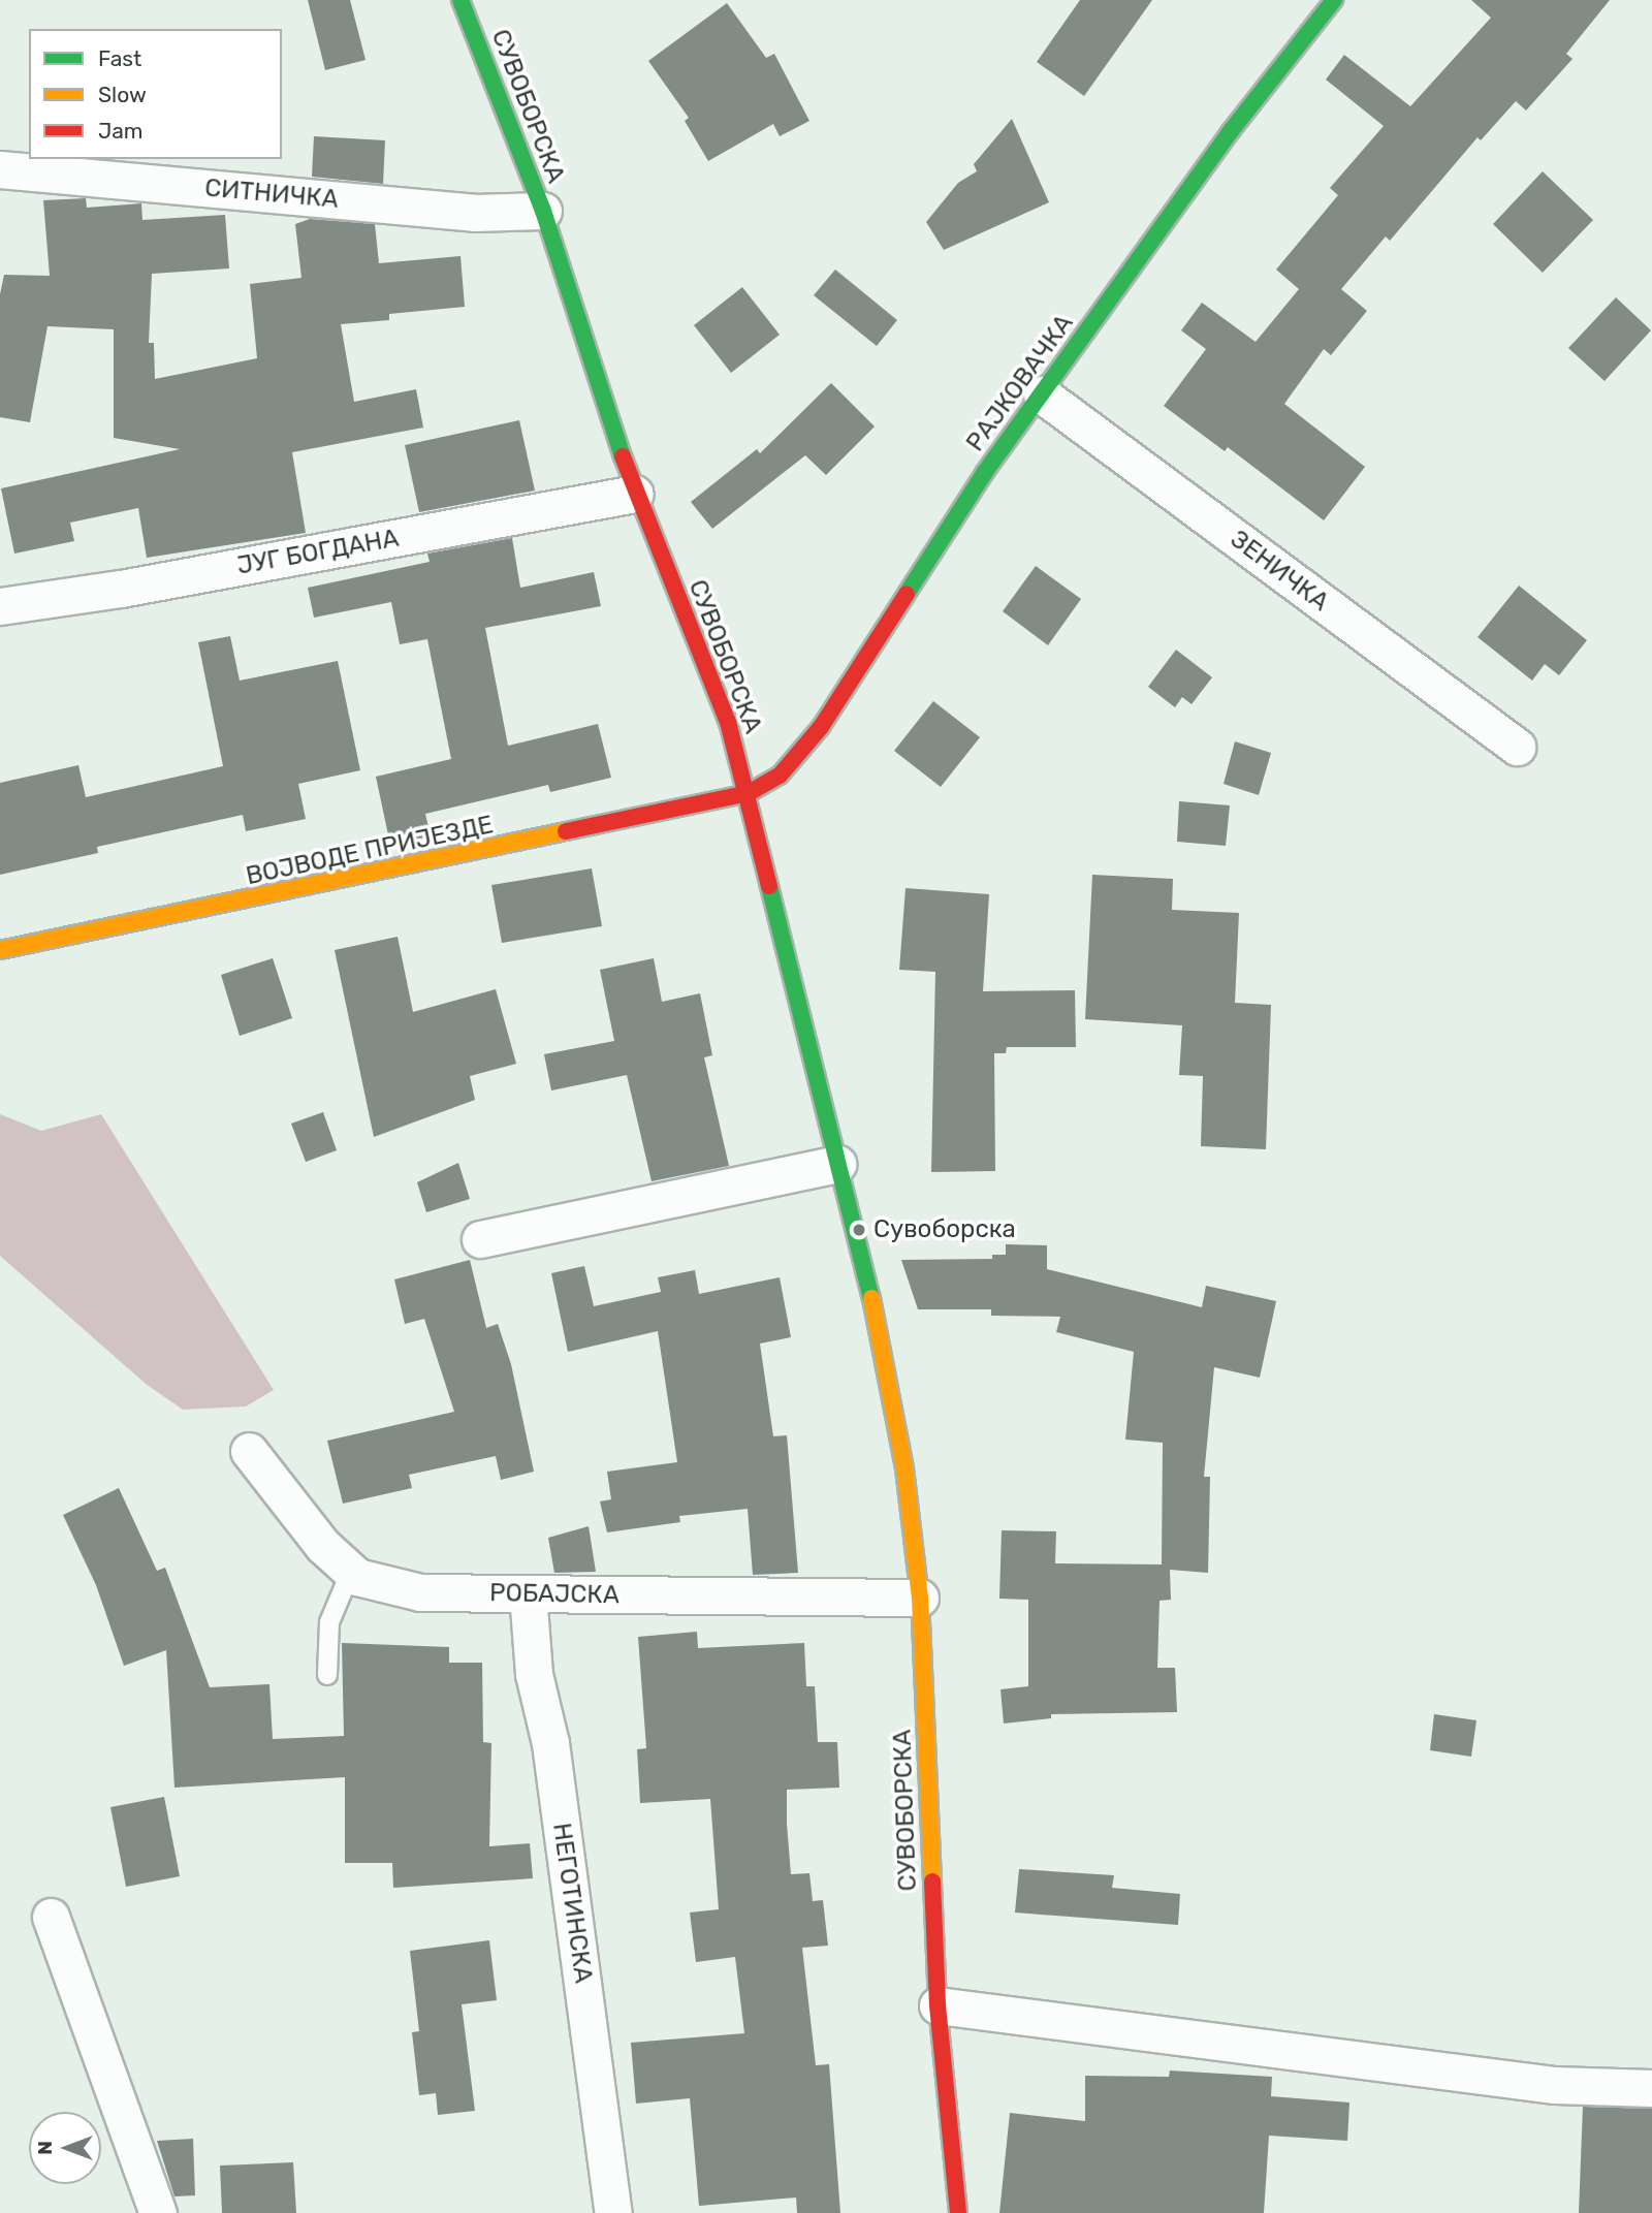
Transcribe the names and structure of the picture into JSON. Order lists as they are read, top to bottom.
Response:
{
  "streets": {
    "main road": ["СУВОБОРСКА", "РАЈКОВАЧКА", "ВОЈВОДЕ ПРИЈЕЗДЕ"],
    "street": [
      "СИТНИЧКА",
      "ЈУГ БОГДАНА",
      "ЗЕНИЧКА",
      "РОБАЈСКА",
      "НЕГОТИНСКА"
    ]
  },
  "crossings": [
    ["СУВОБОРСКА", "СИТНИЧКА"],
    ["СУВОБОРСКА", "РАЈКОВАЧКА"],
    ["СУВОБОРСКА", "ЈУГ БОГДАНА"],
    ["СУВОБОРСКА", "ВОЈВОДЕ ПРИЈЕЗДЕ"],
    ["СУВОБОРСКА", "РОБАЈСКА"],
    ["РАЈКОВАЧКА", "ЗЕНИЧКА"],
    ["РАЈКОВАЧКА", "ВОЈВОДЕ ПРИЈЕЗДЕ"],
    ["РОБАЈСКА", "НЕГОТИНСКА"]
  ],
  "places": ["Сувоборска"],
  "legend": ["Fast", "Slow", "Jam"],
  "north": "left"
}
